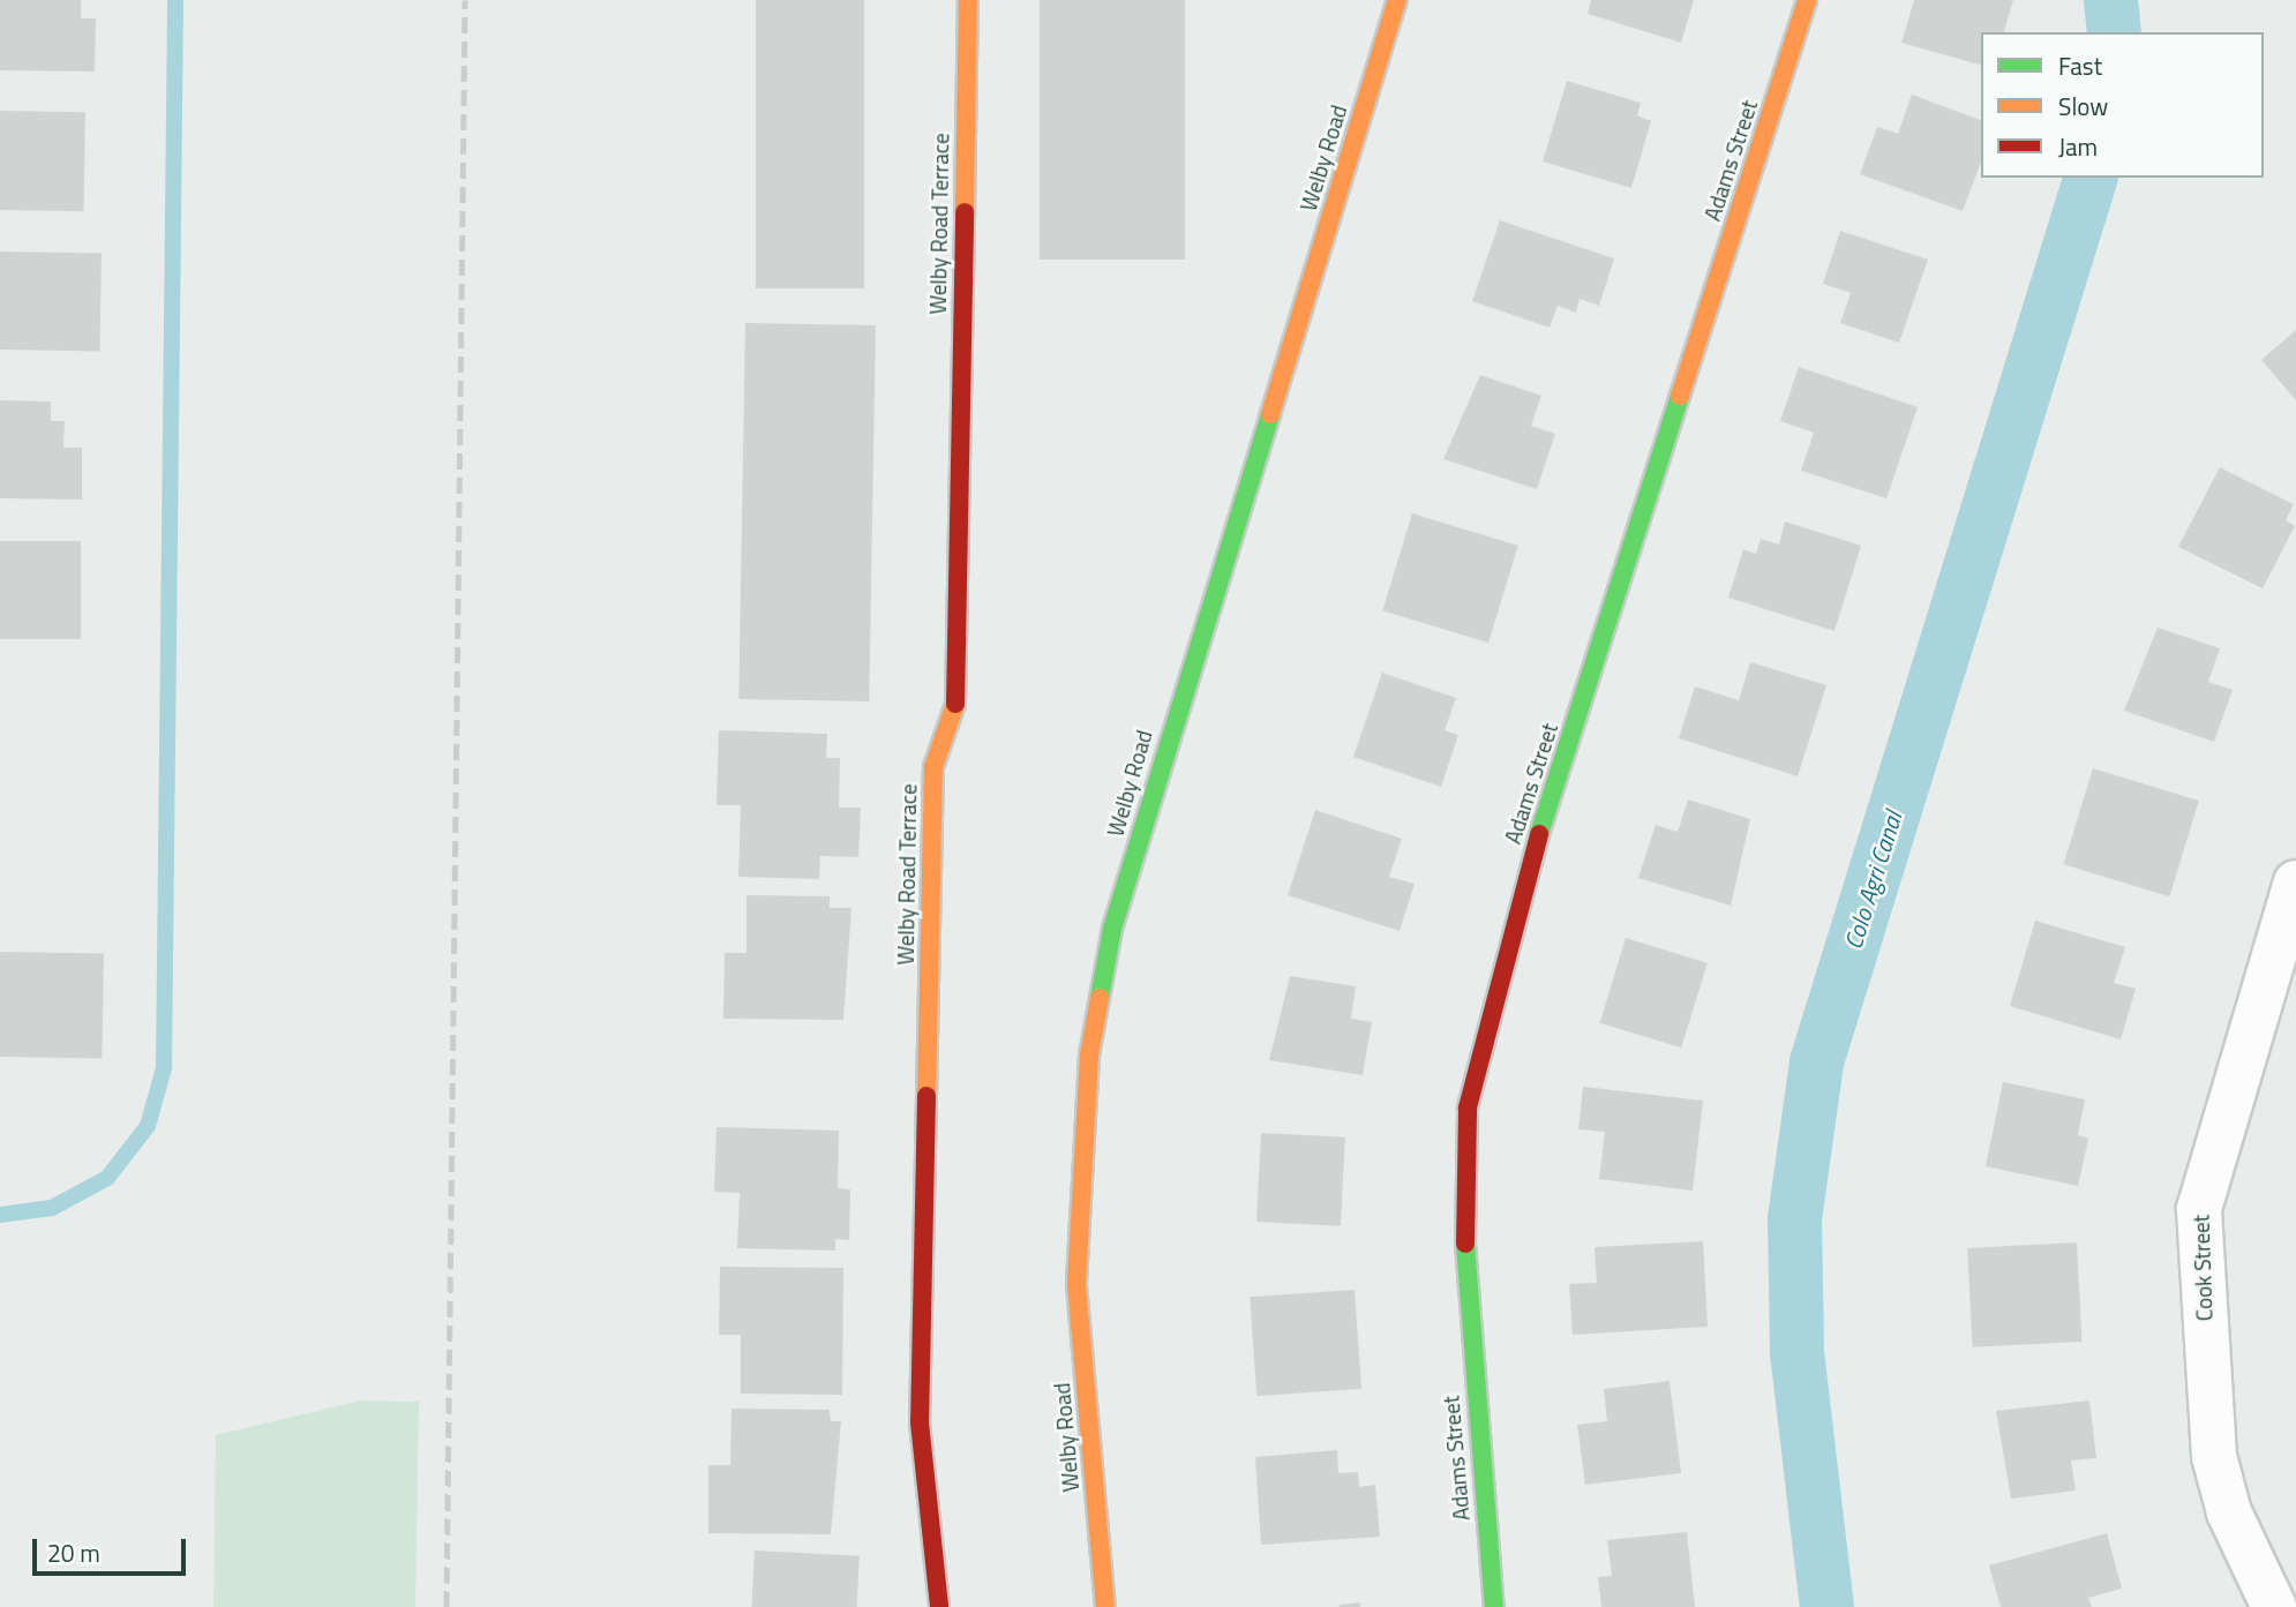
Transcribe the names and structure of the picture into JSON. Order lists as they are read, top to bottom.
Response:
{
  "streets": {
    "street": [
      "Welby Road",
      "Adams Street",
      "Welby Road Terrace",
      "Cook Street"
    ]
  },
  "water": ["Colo Agri Canal"],
  "legend": ["Fast", "Slow", "Jam"],
  "scale_bar": "20 m"
}
